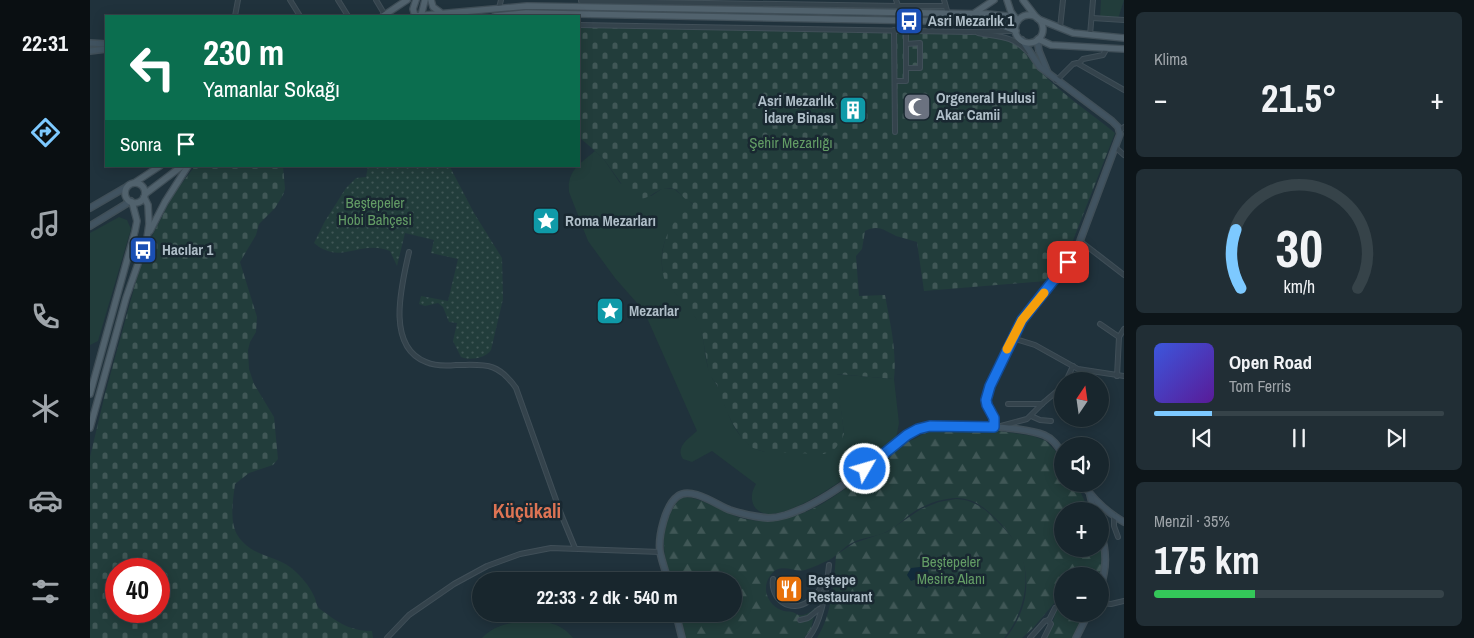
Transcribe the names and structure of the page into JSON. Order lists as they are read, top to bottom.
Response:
{
  "districts": ["Küçükali"],
  "parks": ["Şehir Mezarlığı", "Beştepeler Hobi Bahçesi", "Beştepeler Mesire Alanı"],
  "places": {
    "bus stop": ["Asri Mezarlık 1", "Hacılar 1"],
    "mosque": ["Orgeneral Hulusi Akar Camii"],
    "building": ["Asri Mezarlık İdare Binası"],
    "place": ["Roma Mezarları", "Mezarlar"],
    "restaurant": ["Beştepe Restaurant"]
  },
  "north": "top",
  "page": {
    "tabs": "22:31",
    "tile": [
      "Klima",
      ["Menzil · 35%", "175 km"]
    ],
    "turn": ["230 m", "Yamanlar Sokağı"],
    "heat": ["−", "21.5°", "+"],
    "then": "Sonra",
    "song": ["Open Road", "Tom Ferris"],
    "map_buttons": ["+", "−"],
    "limit": "40",
    "trip": "22:33 · 2 dk · 540 m",
    "gauge": ["30", "km/h"]
  }
}
